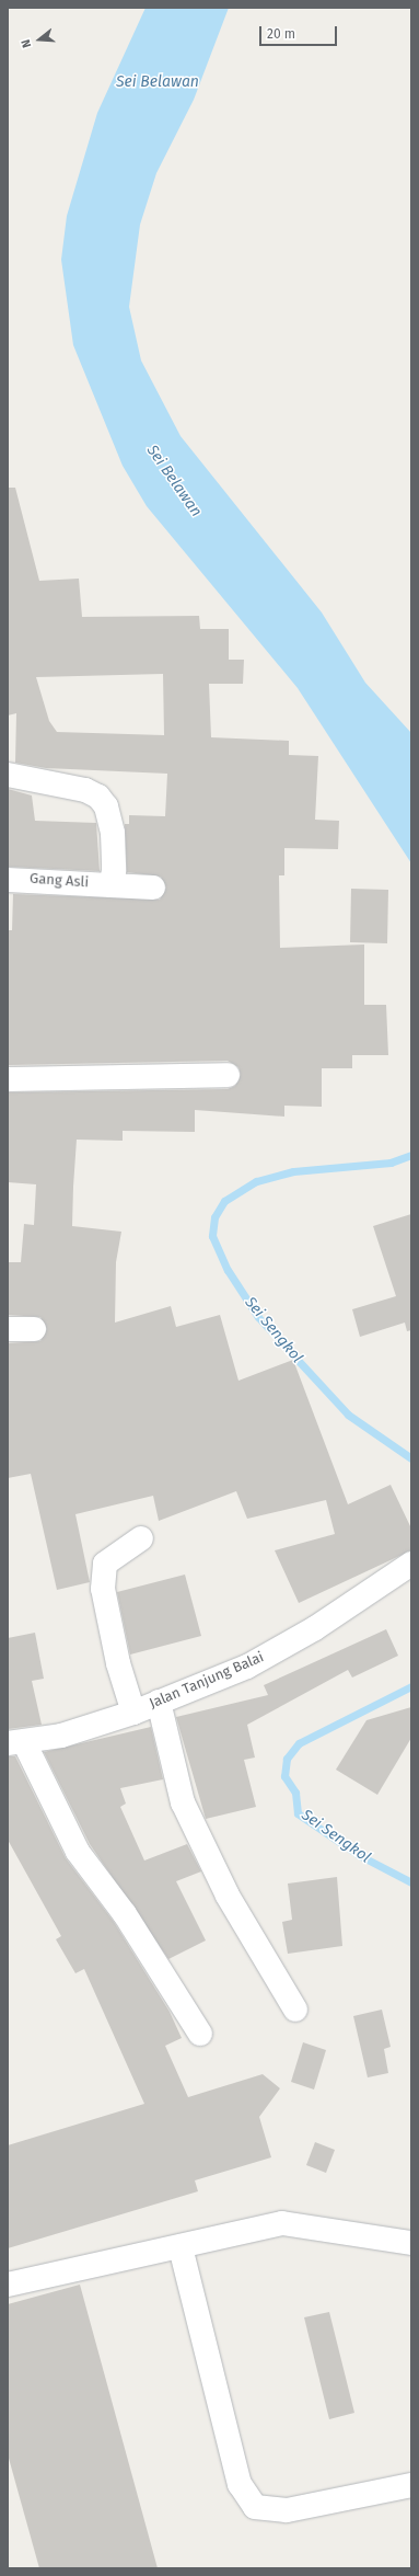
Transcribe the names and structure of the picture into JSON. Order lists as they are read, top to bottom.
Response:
{
  "streets": {
    "street": ["Gang Asli", "Jalan Tanjung Balai"]
  },
  "water": ["Sei Belawan", "Sei Sengkol"],
  "scale_bar": "20 m",
  "north": "left"
}
